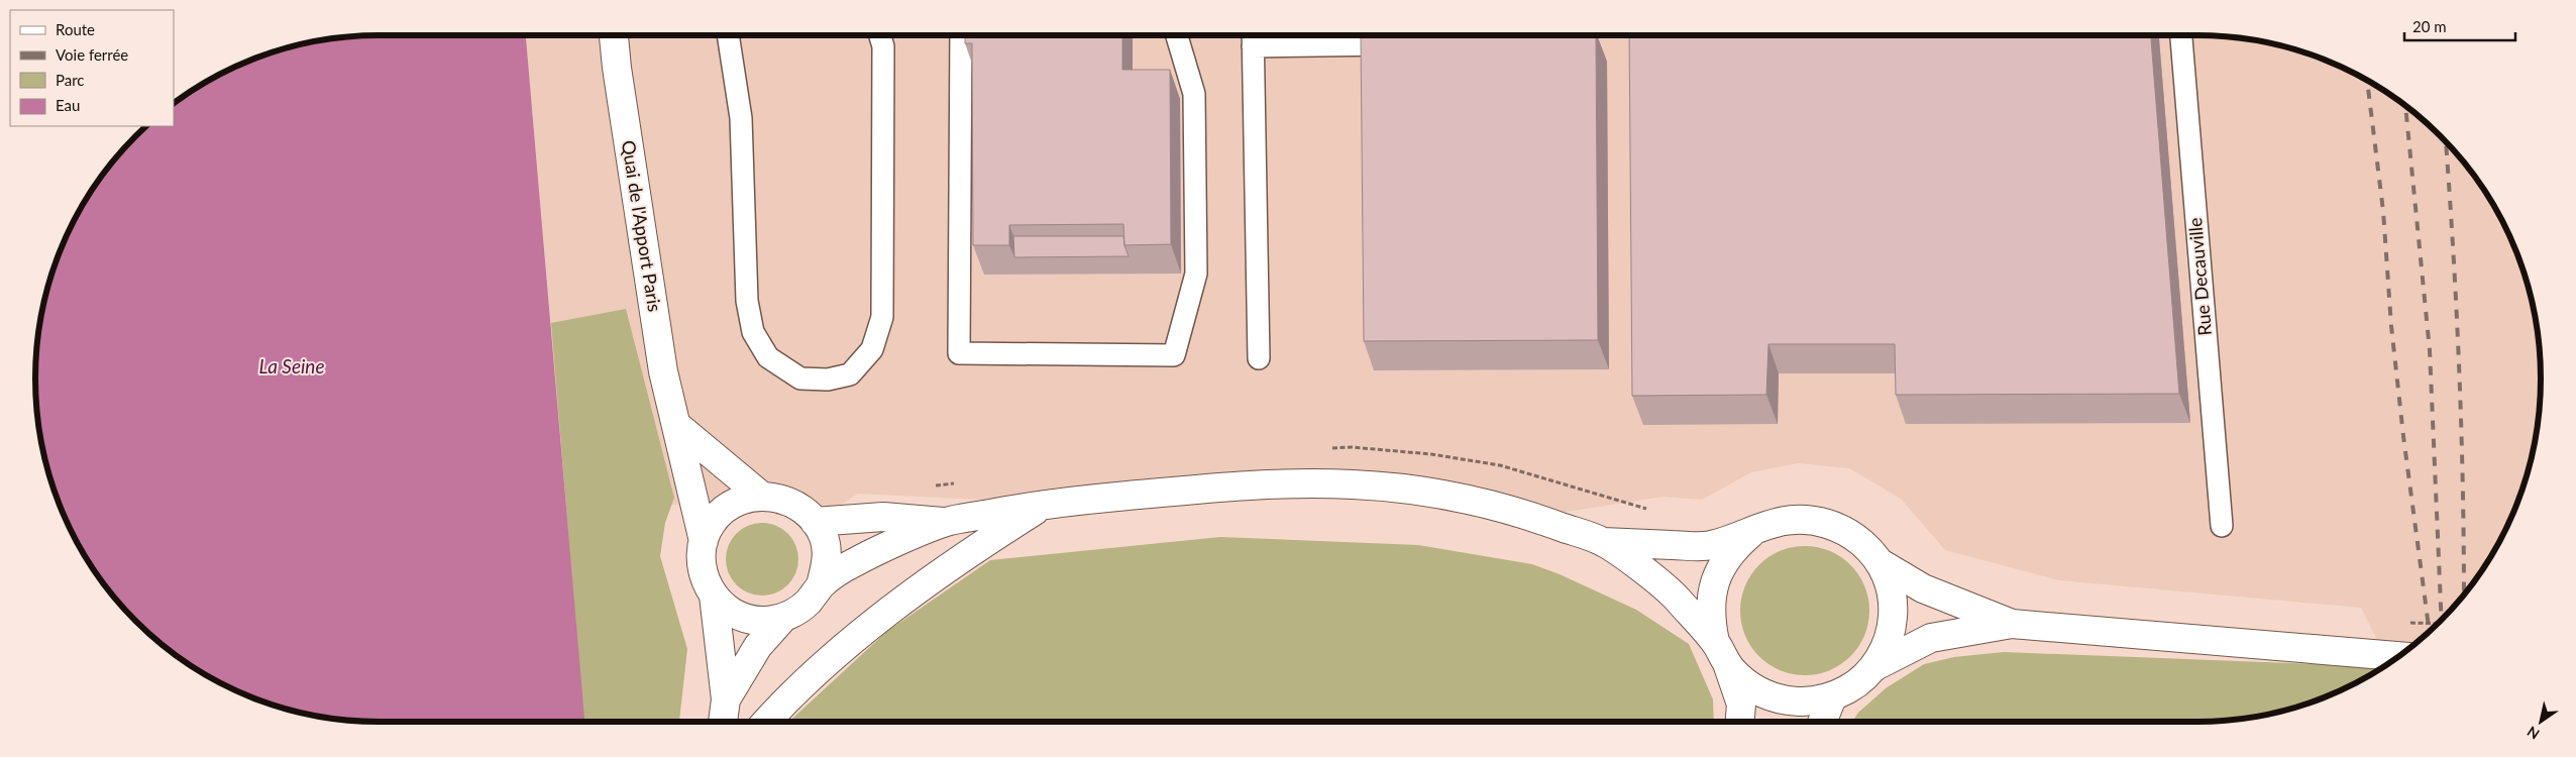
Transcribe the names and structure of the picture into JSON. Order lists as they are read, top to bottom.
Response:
{
  "streets": {
    "main road": ["Quai de l'Apport Paris"],
    "lane": ["Rue Decauville"]
  },
  "water": ["La Seine"],
  "legend": [
    "Route",
    "Voie ferrée",
    "Parc",
    "Eau"
  ],
  "scale_bar": "20 m",
  "north": "bottom left"
}
